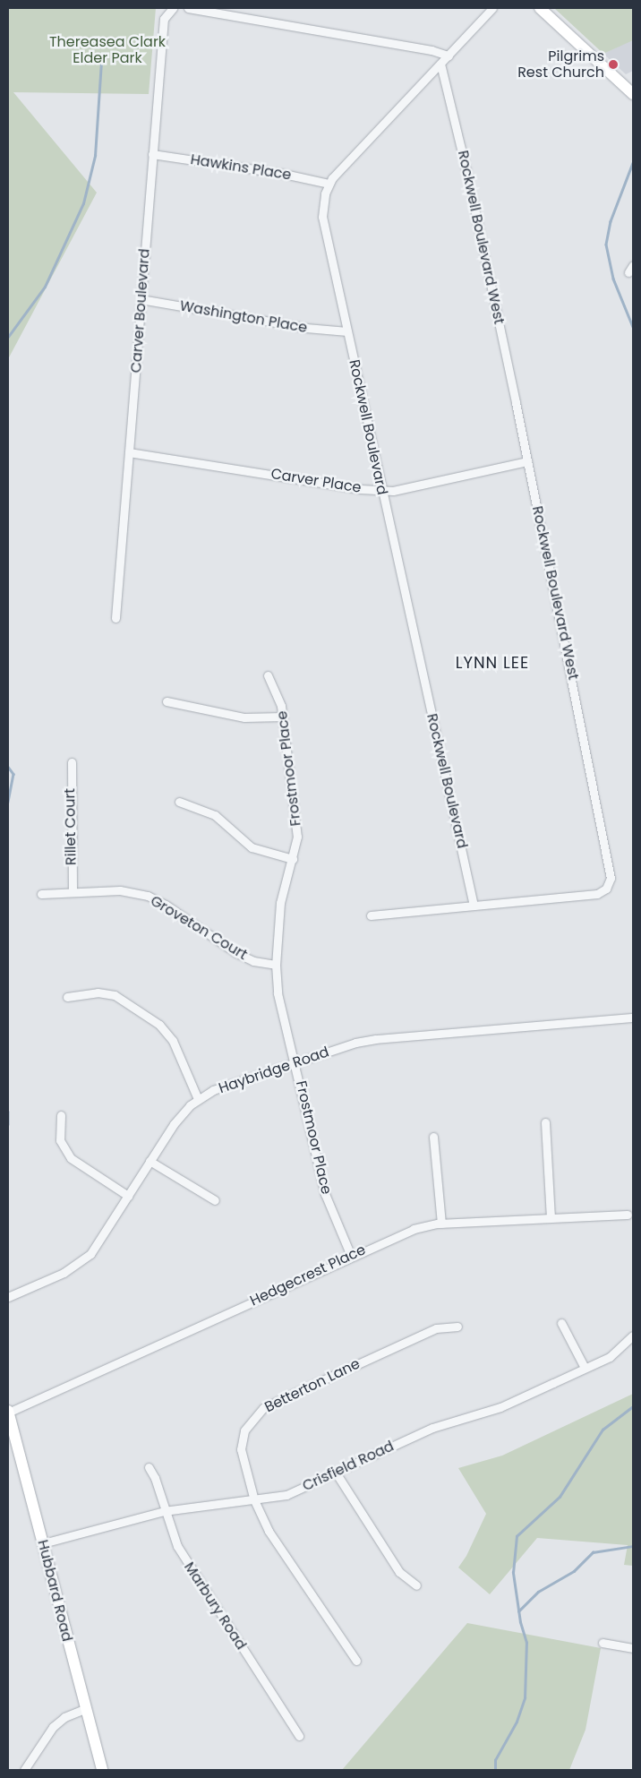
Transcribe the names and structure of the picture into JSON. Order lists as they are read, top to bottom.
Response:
{
  "streets": {
    "main road": ["Hubbard Road"],
    "street": [
      "Hawkins Place",
      "Rockwell Boulevard West",
      "Carver Boulevard",
      "Washington Place",
      "Rockwell Boulevard",
      "Carver Place",
      "Frostmoor Place",
      "Rillet Court",
      "Groveton Court",
      "Haybridge Road",
      "Hedgecrest Place",
      "Betterton Lane",
      "Crisfield Road",
      "Marbury Road"
    ]
  },
  "crossings": [
    ["Hawkins Place", "Carver Boulevard"],
    ["Hawkins Place", "Rockwell Boulevard"],
    ["Rockwell Boulevard West", "Rockwell Boulevard"],
    ["Rockwell Boulevard West", "Carver Place"],
    ["Carver Boulevard", "Washington Place"],
    ["Carver Boulevard", "Carver Place"],
    ["Washington Place", "Rockwell Boulevard"],
    ["Rockwell Boulevard", "Carver Place"],
    ["Frostmoor Place", "Groveton Court"],
    ["Frostmoor Place", "Haybridge Road"],
    ["Frostmoor Place", "Hedgecrest Place"],
    ["Rillet Court", "Groveton Court"],
    ["Hedgecrest Place", "Hubbard Road"],
    ["Betterton Lane", "Crisfield Road"],
    ["Crisfield Road", "Hubbard Road"],
    ["Crisfield Road", "Marbury Road"]
  ],
  "districts": ["LYNN LEE"],
  "parks": ["Thereasea Clark Elder Park"],
  "places": ["Pilgrims Rest Church"]
}
